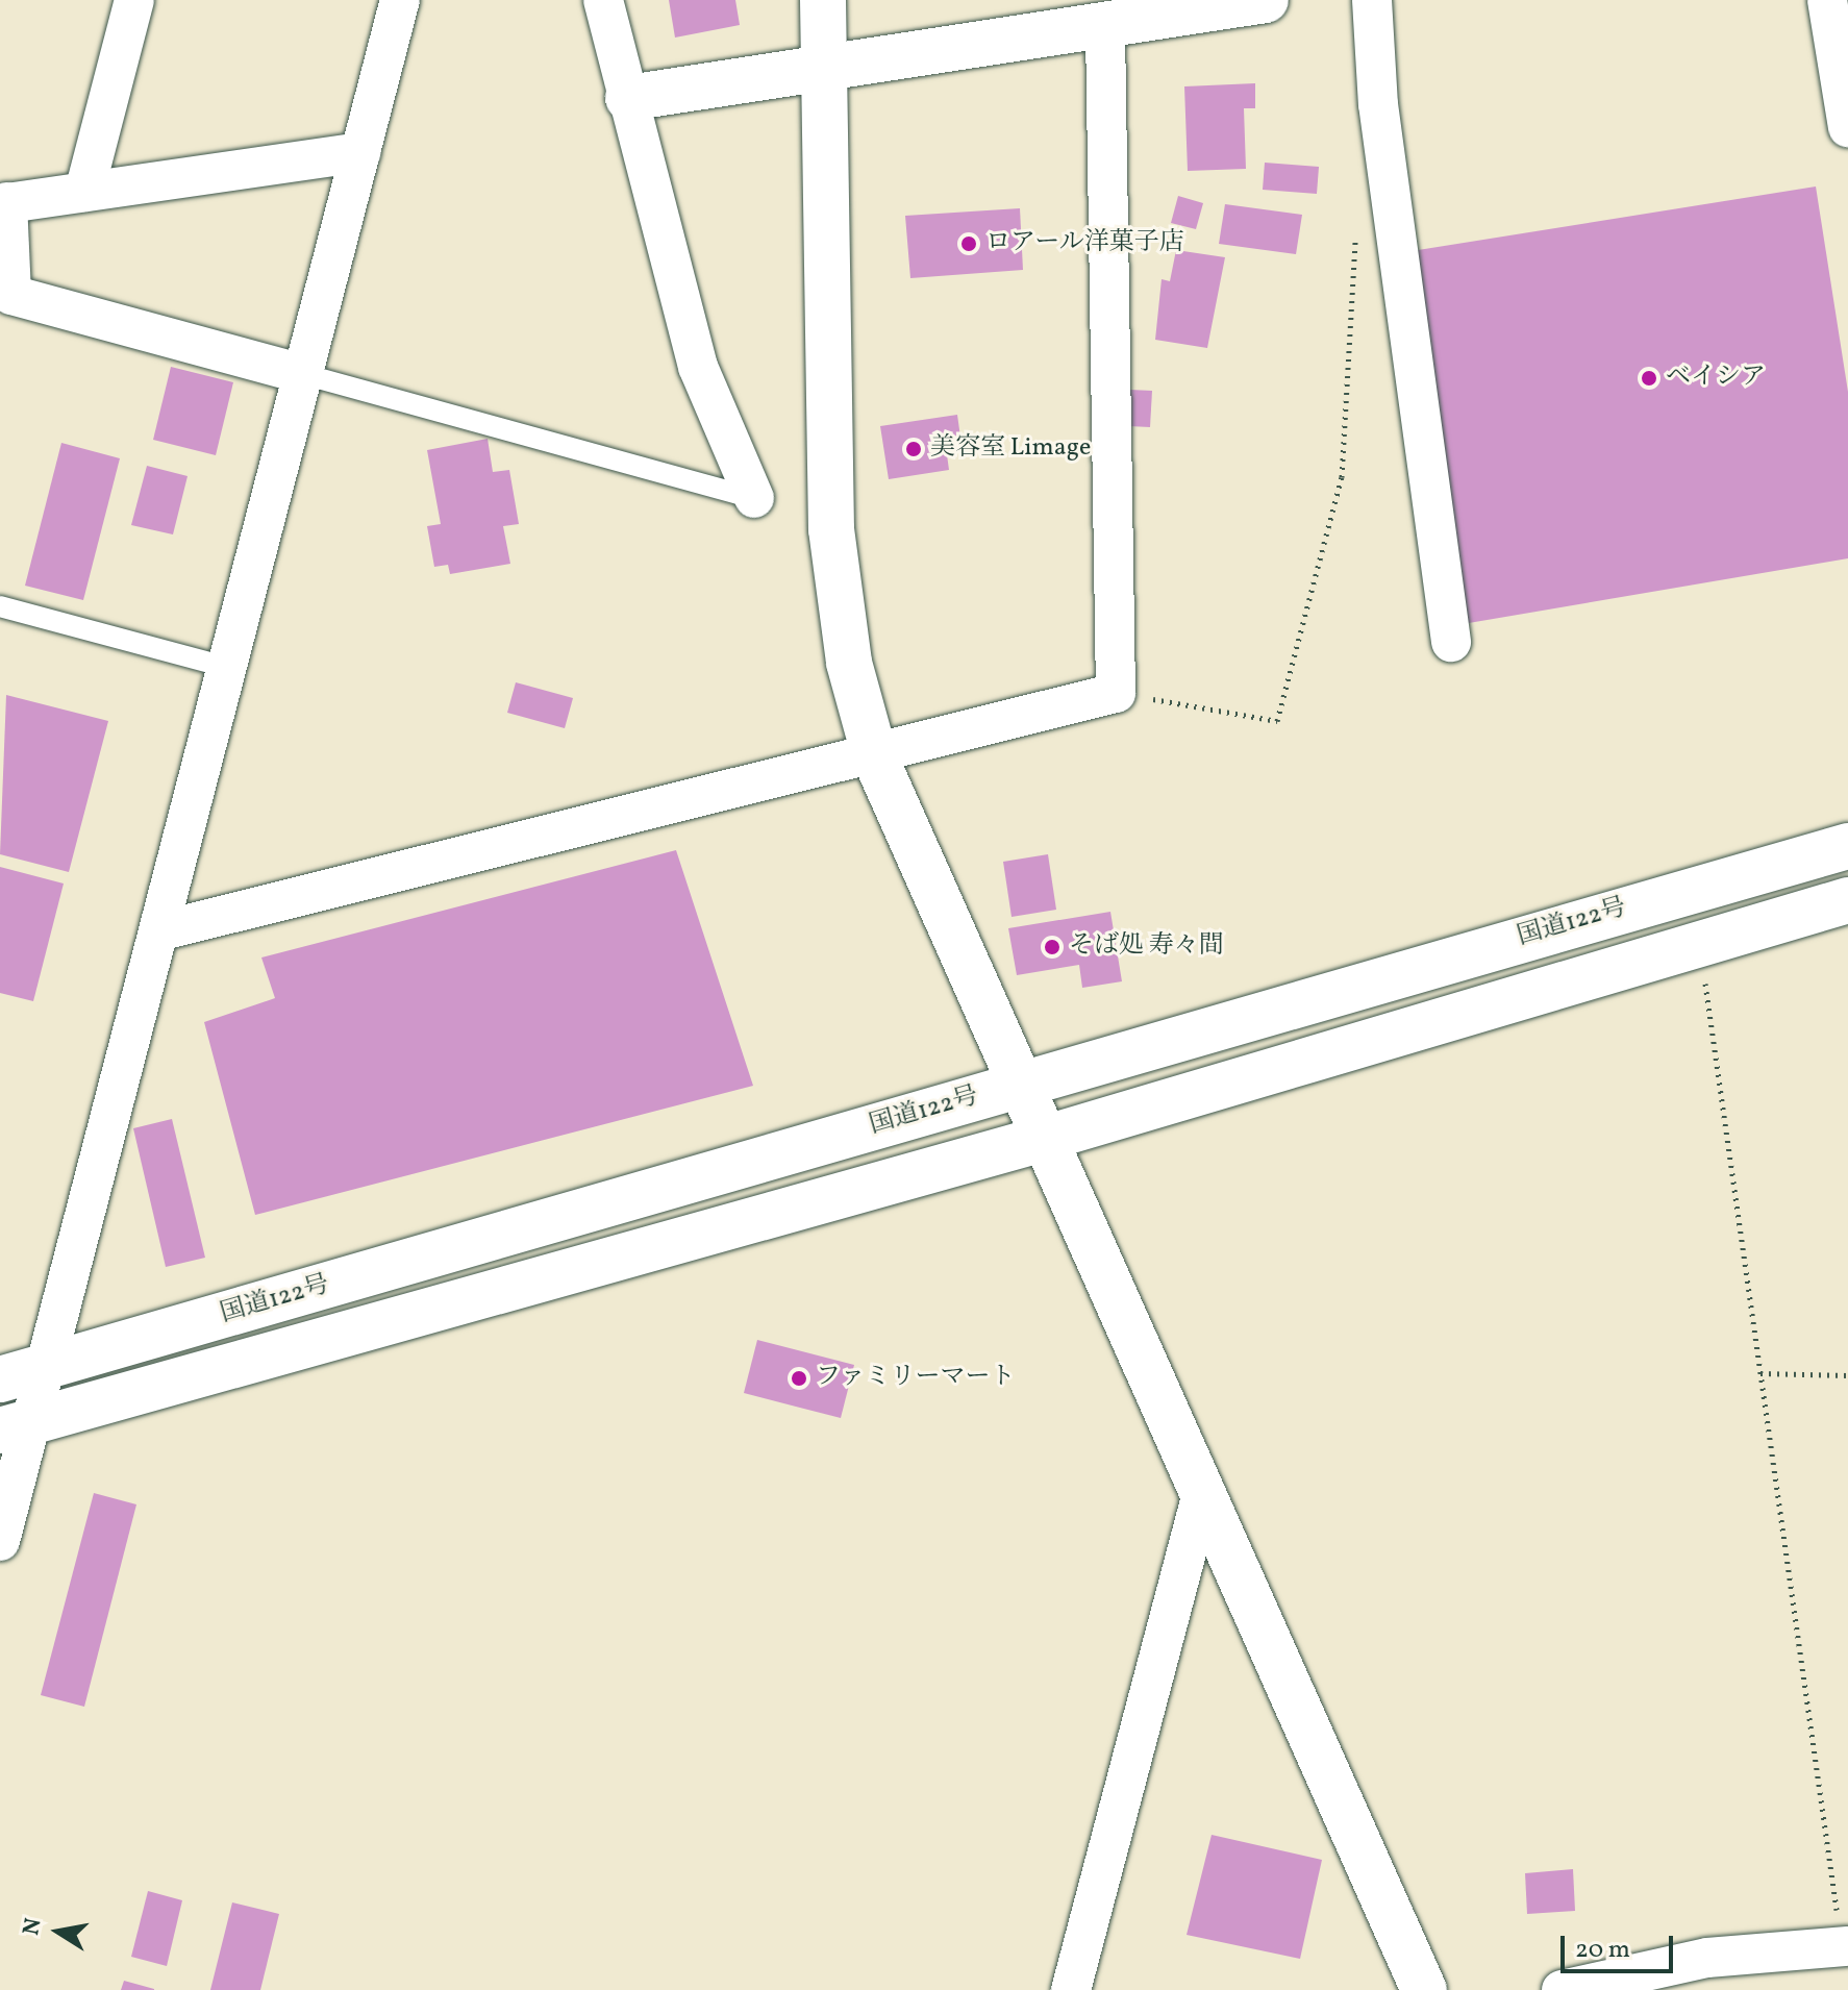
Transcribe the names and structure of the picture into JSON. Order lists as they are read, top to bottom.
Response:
{
  "streets": {
    "main road": ["国道122号"]
  },
  "places": [
    "ロアール洋菓子店",
    "ベイシア",
    "美容室 Limage",
    "そば処 寿々間",
    "ファミリーマート"
  ],
  "scale_bar": "20 m",
  "north": "left"
}
